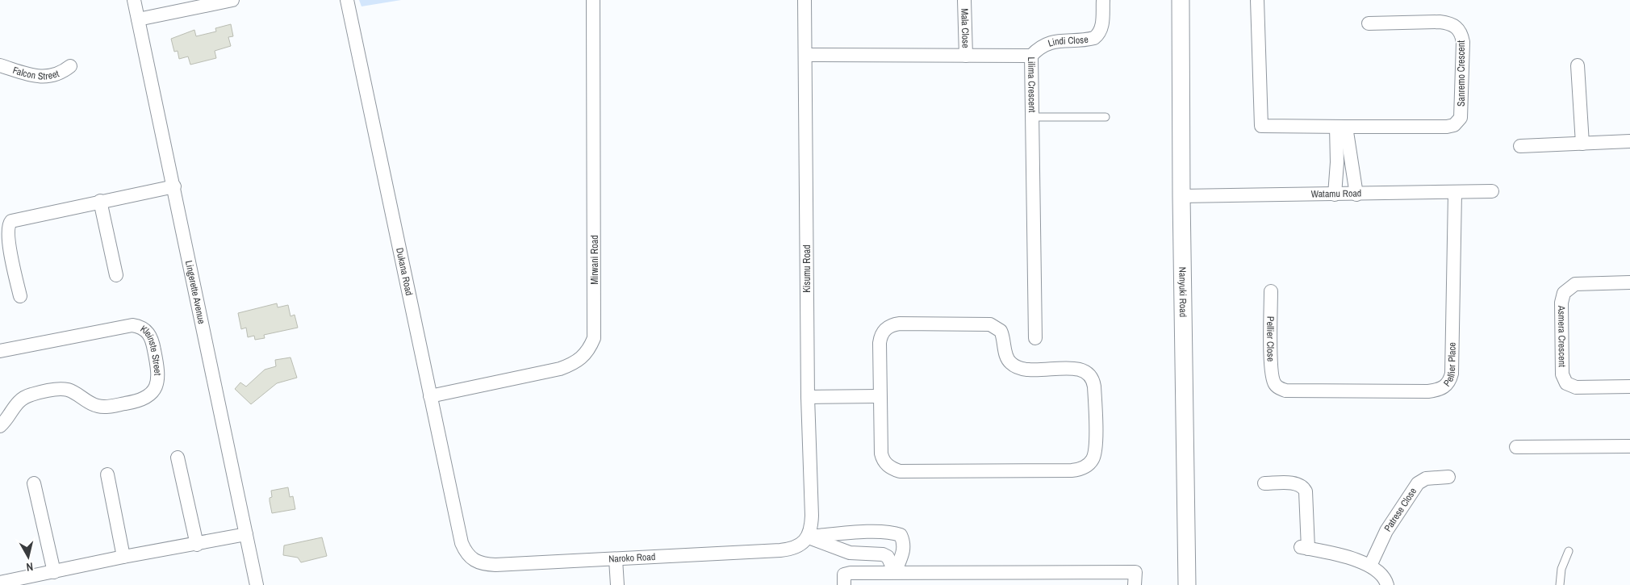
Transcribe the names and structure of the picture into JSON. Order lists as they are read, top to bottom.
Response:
{
  "streets": {
    "street": [
      "Mala Close",
      "Lindi Close",
      "Falcon Street",
      "Sanremo Crescent",
      "Lilima Crescent",
      "Watamu Road",
      "Mirwani Road",
      "Kisumu Road",
      "Dukana Road",
      "Lingerette Avenue",
      "Nanyuki Road",
      "Asmera Crescent",
      "Pellier Close",
      "Kleinste Street",
      "Pellier Place",
      "Patrese Close",
      "Naroko Road"
    ]
  },
  "crossings": [
    ["Mala Close", "Lilima Crescent"],
    ["Lindi Close", "Lilima Crescent"],
    ["Lilima Crescent", "Kisumu Road"],
    ["Watamu Road", "Nanyuki Road"],
    ["Watamu Road", "Pellier Place"],
    ["Mirwani Road", "Dukana Road"],
    ["Kisumu Road", "Naroko Road"],
    ["Dukana Road", "Naroko Road"],
    ["Pellier Close", "Pellier Place"]
  ],
  "north": "bottom"
}
